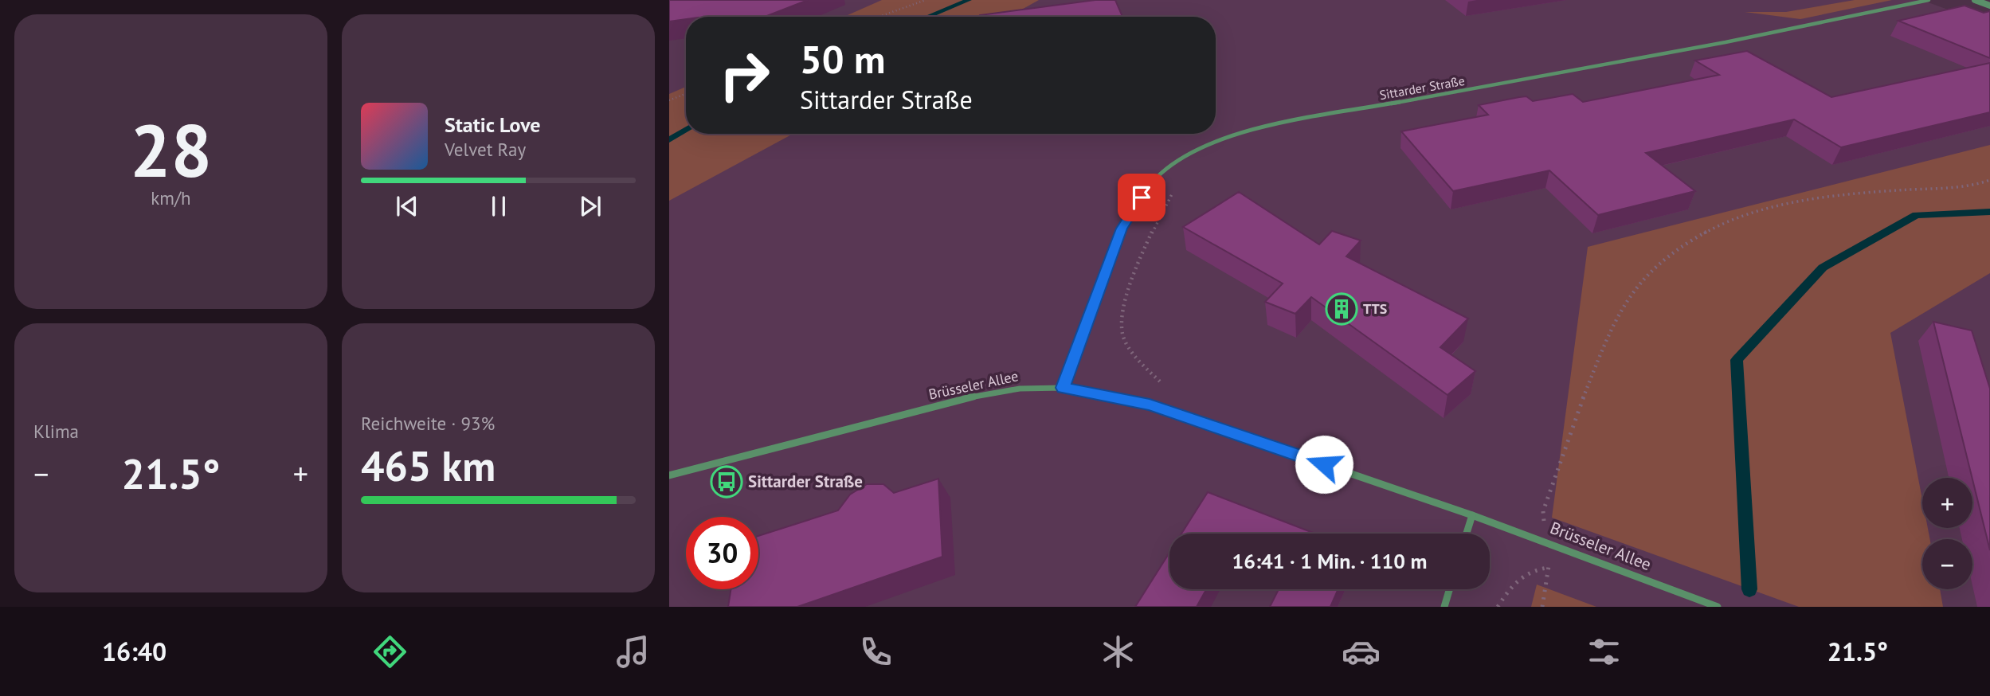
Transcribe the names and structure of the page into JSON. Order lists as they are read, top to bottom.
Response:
{
  "streets": {
    "street": ["Sittarder Straße", "Brüsseler Allee"]
  },
  "crossings": [
    ["Sittarder Straße", "Brüsseler Allee"]
  ],
  "places": {
    "building": ["TTS"],
    "bus stop": ["Sittarder Straße"]
  },
  "page": {
    "tile": [
      ["28", "km/h"],
      "Klima",
      ["Reichweite · 93%", "465 km"]
    ],
    "turn": ["50 m", "Sittarder Straße"],
    "song": ["Static Love", "Velvet Ray"],
    "heat": ["−", "21.5°", "+"],
    "map_buttons": ["+", "−"],
    "limit": "30",
    "trip": "16:41 · 1 Min. · 110 m",
    "tabs": ["16:40", "21.5°"]
  }
}
